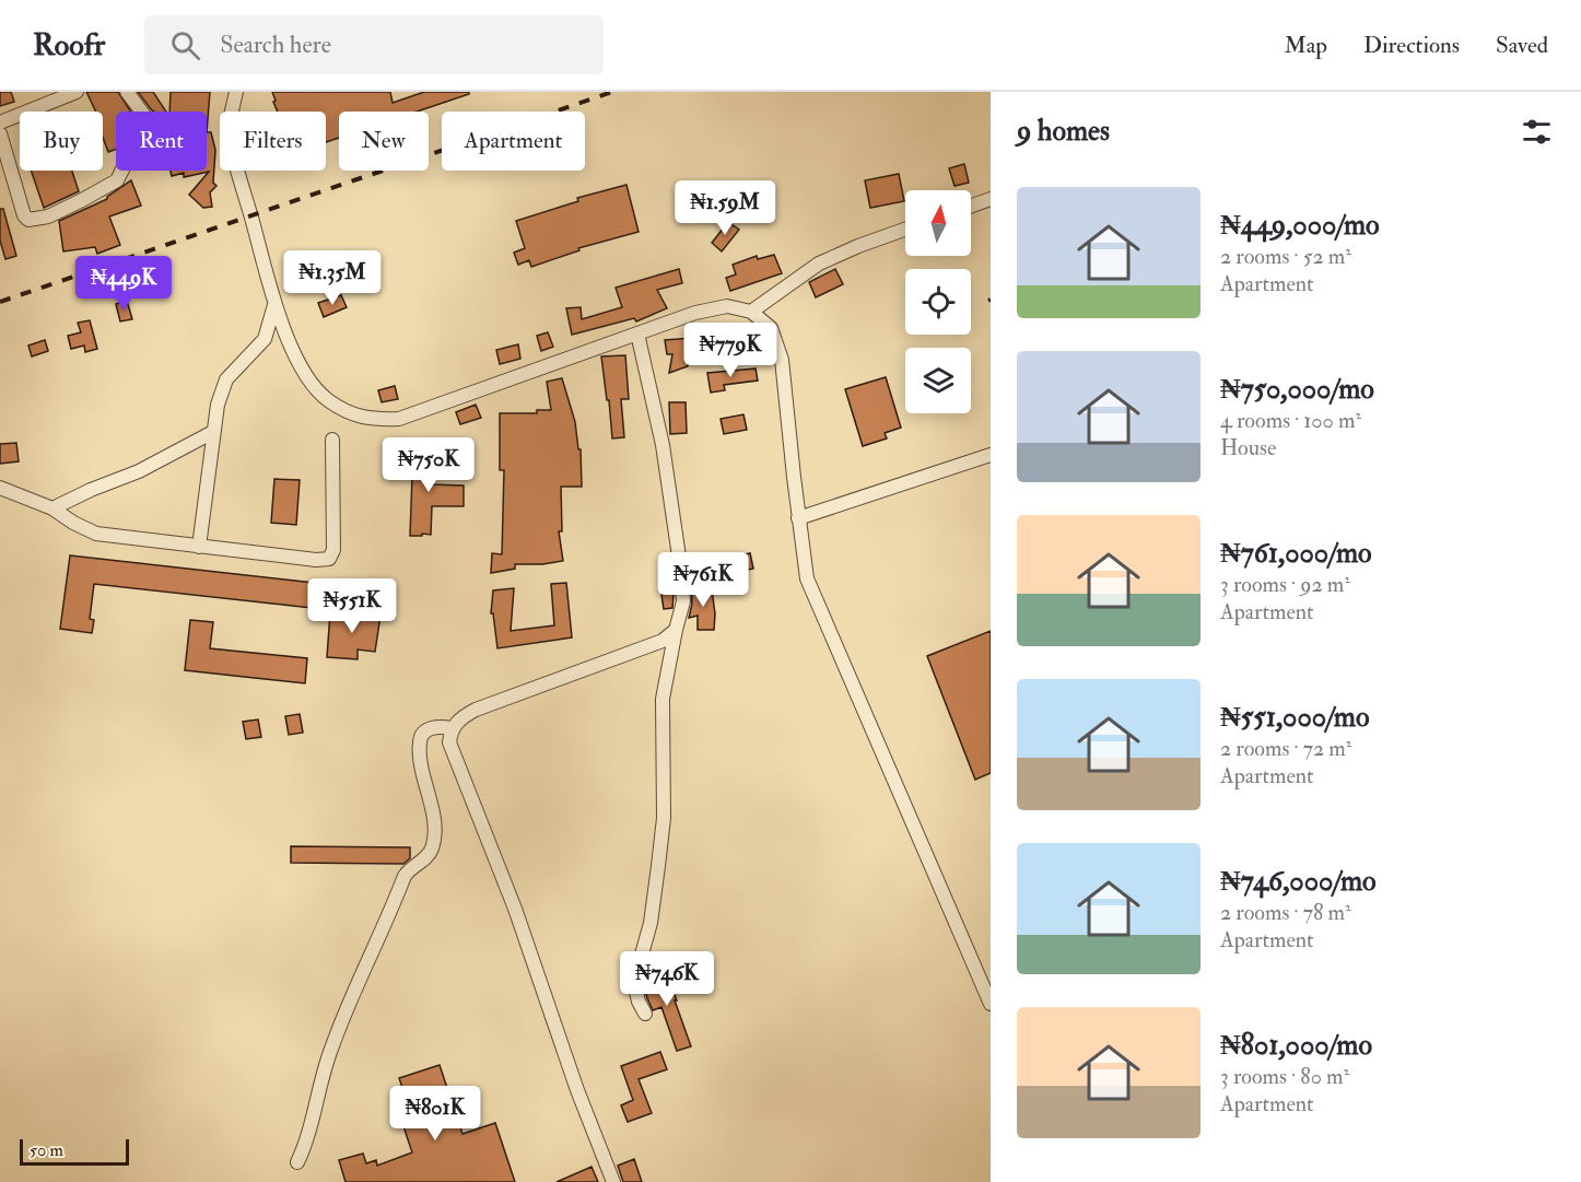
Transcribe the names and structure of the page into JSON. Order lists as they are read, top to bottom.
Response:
{
  "scale_bar": "50 m",
  "north": "top",
  "page": {
    "header": "Roofr",
    "search": "Search here",
    "nav": ["Map", "Directions", "Saved"],
    "heading": "9 homes",
    "chip": [
      "Buy",
      "Rent",
      "Filters",
      "New",
      "Apartment"
    ],
    "list": [
      {
        "name": "₦449,000/mo",
        "note": "2 rooms · 52 m² · Apartment"
      },
      {
        "name": "₦750,000/mo",
        "note": "4 rooms · 100 m² · House"
      },
      {
        "name": "₦761,000/mo",
        "note": "3 rooms · 92 m² · Apartment"
      },
      {
        "name": "₦551,000/mo",
        "note": "2 rooms · 72 m² · Apartment"
      },
      {
        "name": "₦746,000/mo",
        "note": "2 rooms · 78 m² · Apartment"
      },
      {
        "name": "₦801,000/mo",
        "note": "3 rooms · 80 m² · Apartment"
      }
    ],
    "price": [
      "₦1.59M",
      "₦1.35M",
      "₦449K",
      "₦779K",
      "₦750K",
      "₦761K",
      "₦551K",
      "₦746K",
      "₦801K"
    ],
    "scale": "50 m"
  }
}
